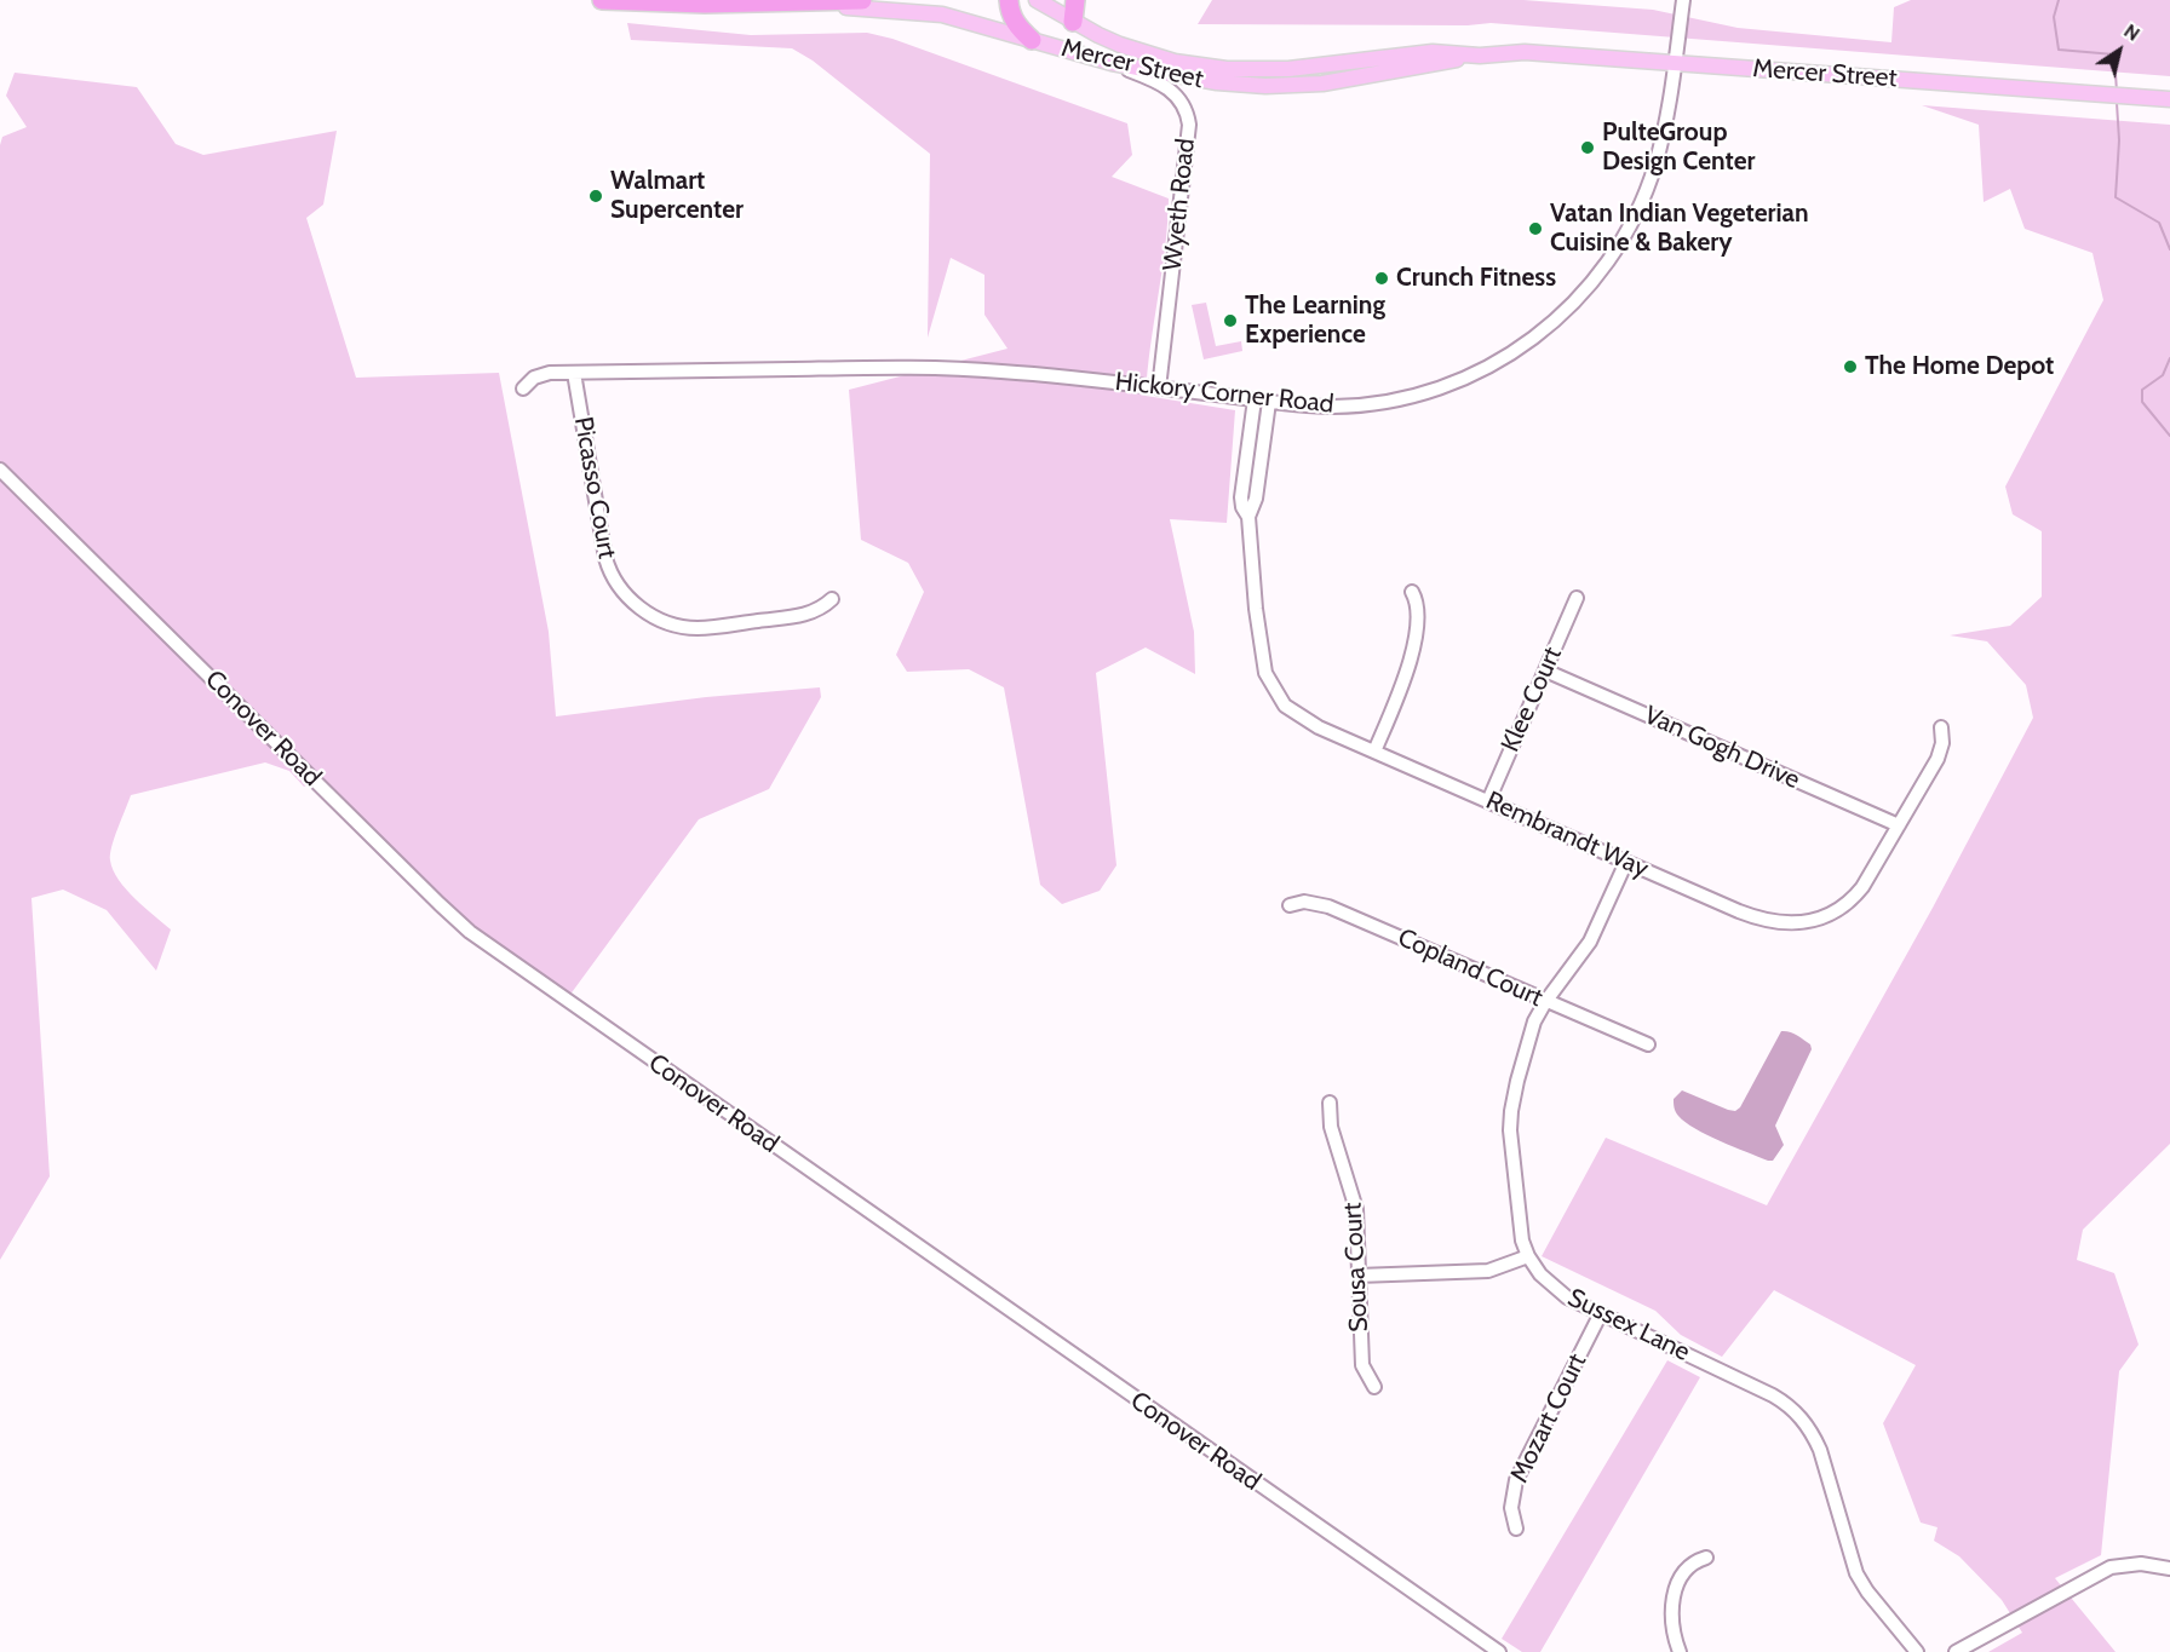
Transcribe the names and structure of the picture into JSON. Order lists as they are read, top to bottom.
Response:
{
  "streets": {
    "main road": ["Mercer Street"],
    "street": [
      "Wyeth Road",
      "Hickory Corner Road",
      "Picasso Court",
      "Klee Court",
      "Conover Road",
      "Van Gogh Drive",
      "Rembrandt Way",
      "Copland Court",
      "Sousa Court",
      "Sussex Lane",
      "Mozart Court"
    ]
  },
  "crossings": [
    ["Mercer Street", "Wyeth Road"],
    ["Mercer Street", "Hickory Corner Road"],
    ["Wyeth Road", "Hickory Corner Road"],
    ["Hickory Corner Road", "Picasso Court"],
    ["Hickory Corner Road", "Rembrandt Way"],
    ["Klee Court", "Van Gogh Drive"],
    ["Klee Court", "Rembrandt Way"],
    ["Van Gogh Drive", "Rembrandt Way"],
    ["Rembrandt Way", "Sussex Lane"],
    ["Copland Court", "Sussex Lane"],
    ["Sussex Lane", "Mozart Court"]
  ],
  "places": [
    "PulteGroup Design Center",
    "Walmart Supercenter",
    "Vatan Indian Vegeterian Cuisine & Bakery",
    "Crunch Fitness",
    "The Learning Experience",
    "The Home Depot"
  ],
  "north": "top right"
}
